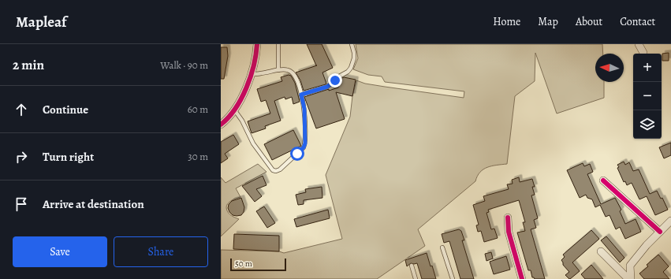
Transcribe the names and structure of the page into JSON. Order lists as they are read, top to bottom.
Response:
{
  "scale_bar": "50 m",
  "north": "left",
  "page": {
    "header": "Mapleaf",
    "nav": [
      "Home",
      "Map",
      "About",
      "Contact"
    ],
    "heading": ["2 min", "Walk · 90 m"],
    "map_buttons": ["+", "−"],
    "list": [
      ["Continue", "60 m"],
      ["Turn right", "30 m"],
      "Arrive at destination"
    ],
    "buttons": ["Save", "Share"],
    "scale": "50 m"
  }
}
